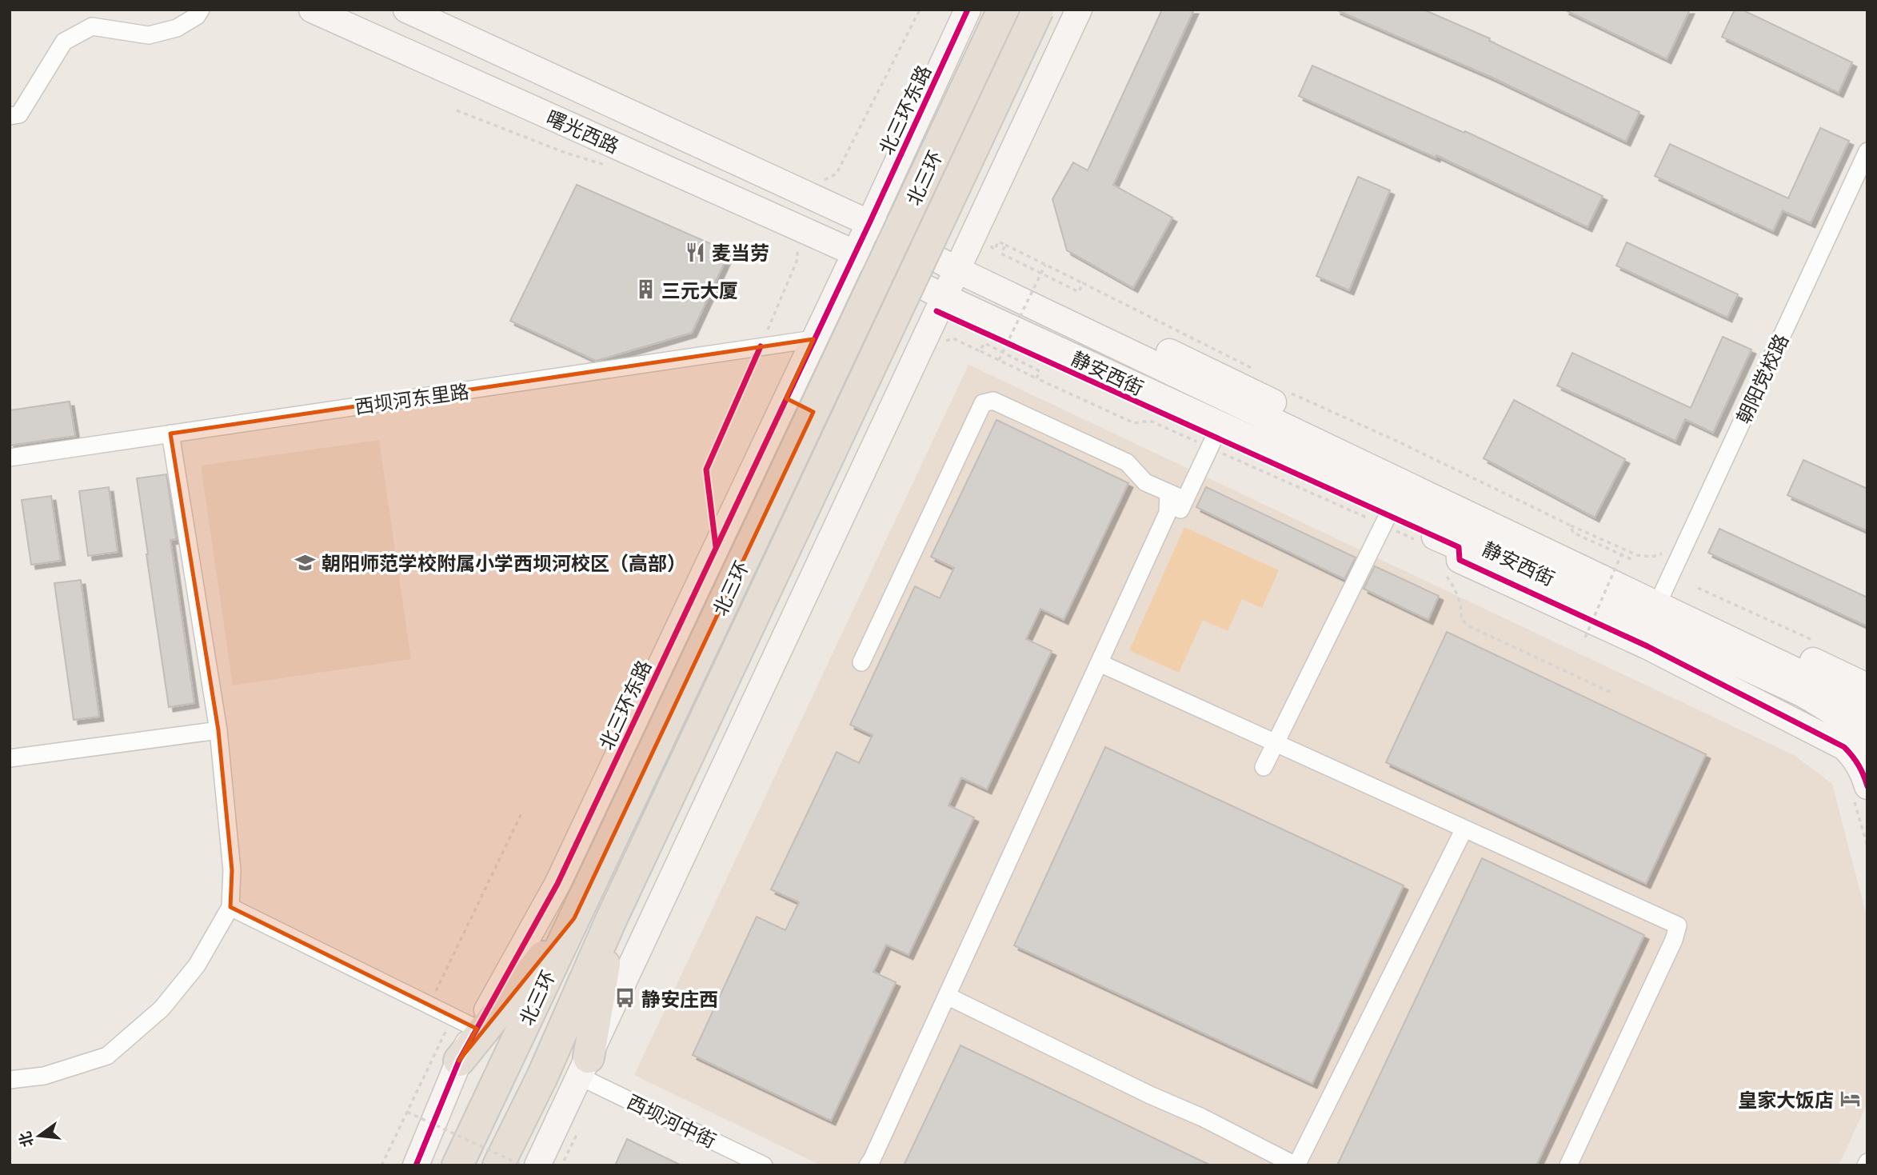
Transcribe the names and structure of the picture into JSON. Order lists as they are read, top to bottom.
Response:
{
  "streets": {
    "highway": ["北三环"],
    "street": [
      "北三环东路",
      "曙光西路",
      "静安西街",
      "朝阳党校路",
      "西坝河东里路",
      "西坝河中街"
    ]
  },
  "crossings": [
    ["北三环东路", "曙光西路"],
    ["北三环东路", "西坝河东里路"],
    ["曙光西路", "静安西街"],
    ["静安西街", "朝阳党校路"]
  ],
  "places": {
    "restaurant": ["麦当劳"],
    "building": ["三元大厦"],
    "school or university": ["朝阳师范学校附属小学西坝河校区（高部）"],
    "bus stop": ["静安庄西"],
    "hotel": ["皇家大饭店"]
  },
  "north": "left"
}
